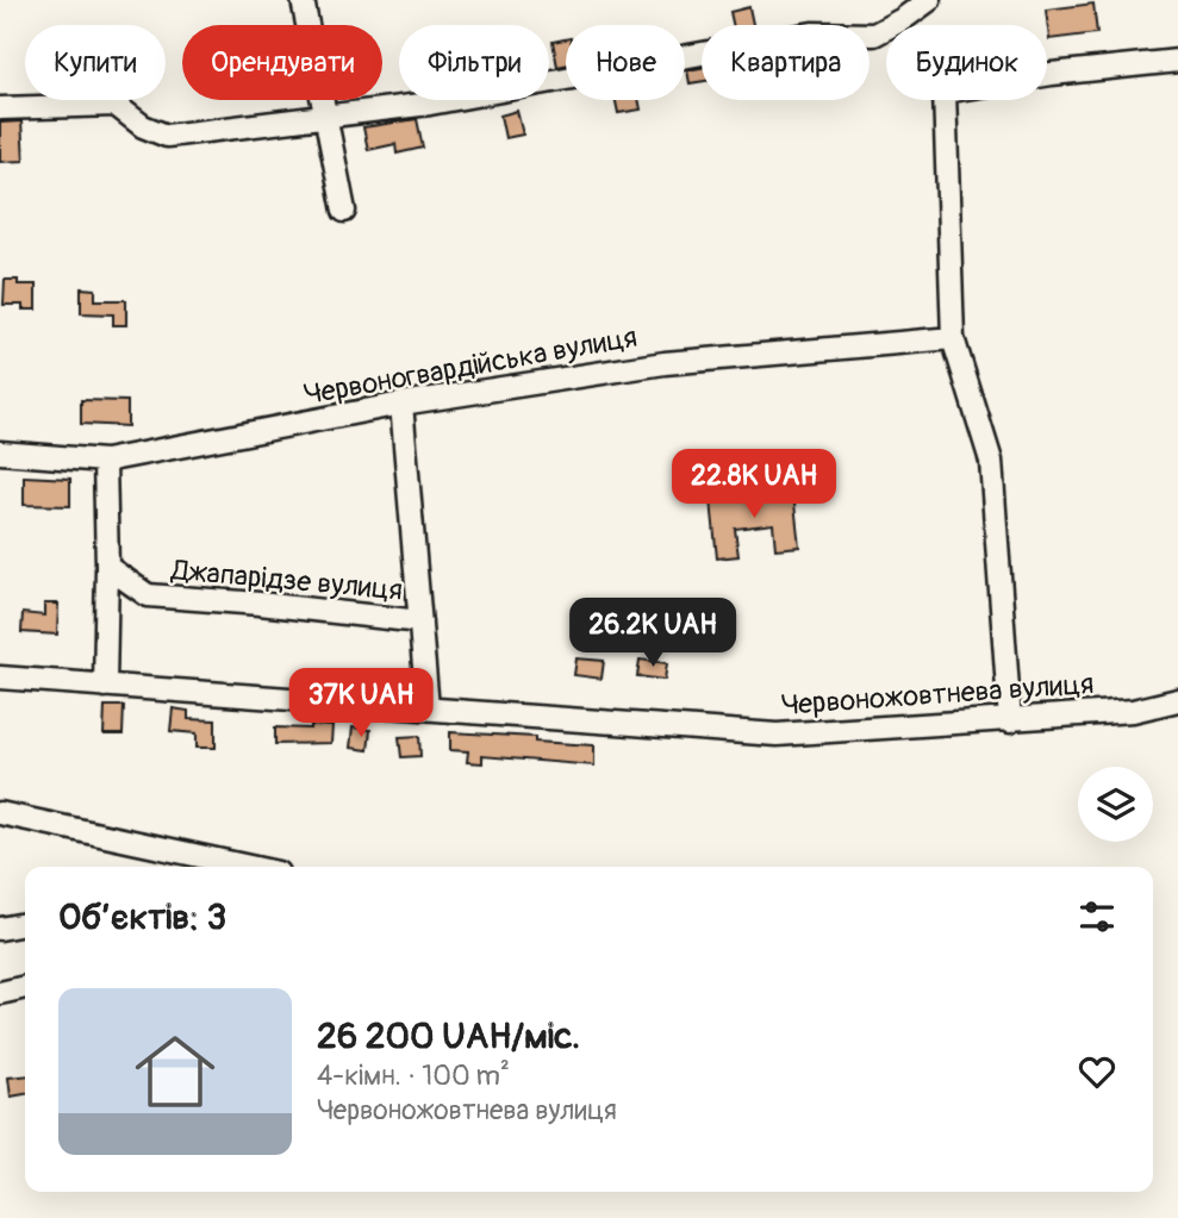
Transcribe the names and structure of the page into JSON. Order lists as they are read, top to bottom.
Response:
{
  "streets": {
    "street": ["Червоногвардійська вулиця", "Джапарідзе вулиця", "Червоножовтнева вулиця"]
  },
  "page": {
    "chip": [
      "Купити",
      "Орендувати",
      "Фільтри",
      "Нове",
      "Квартира",
      "Будинок"
    ],
    "price": ["22.8K UAH", "26.2K UAH", "37K UAH"],
    "heading": "Об’єктів: 3",
    "list": [
      {
        "name": "26 200 UAH/міс.",
        "note": "4-кімн. · 100 m² · Червоножовтнева вулиця"
      }
    ]
  }
}
